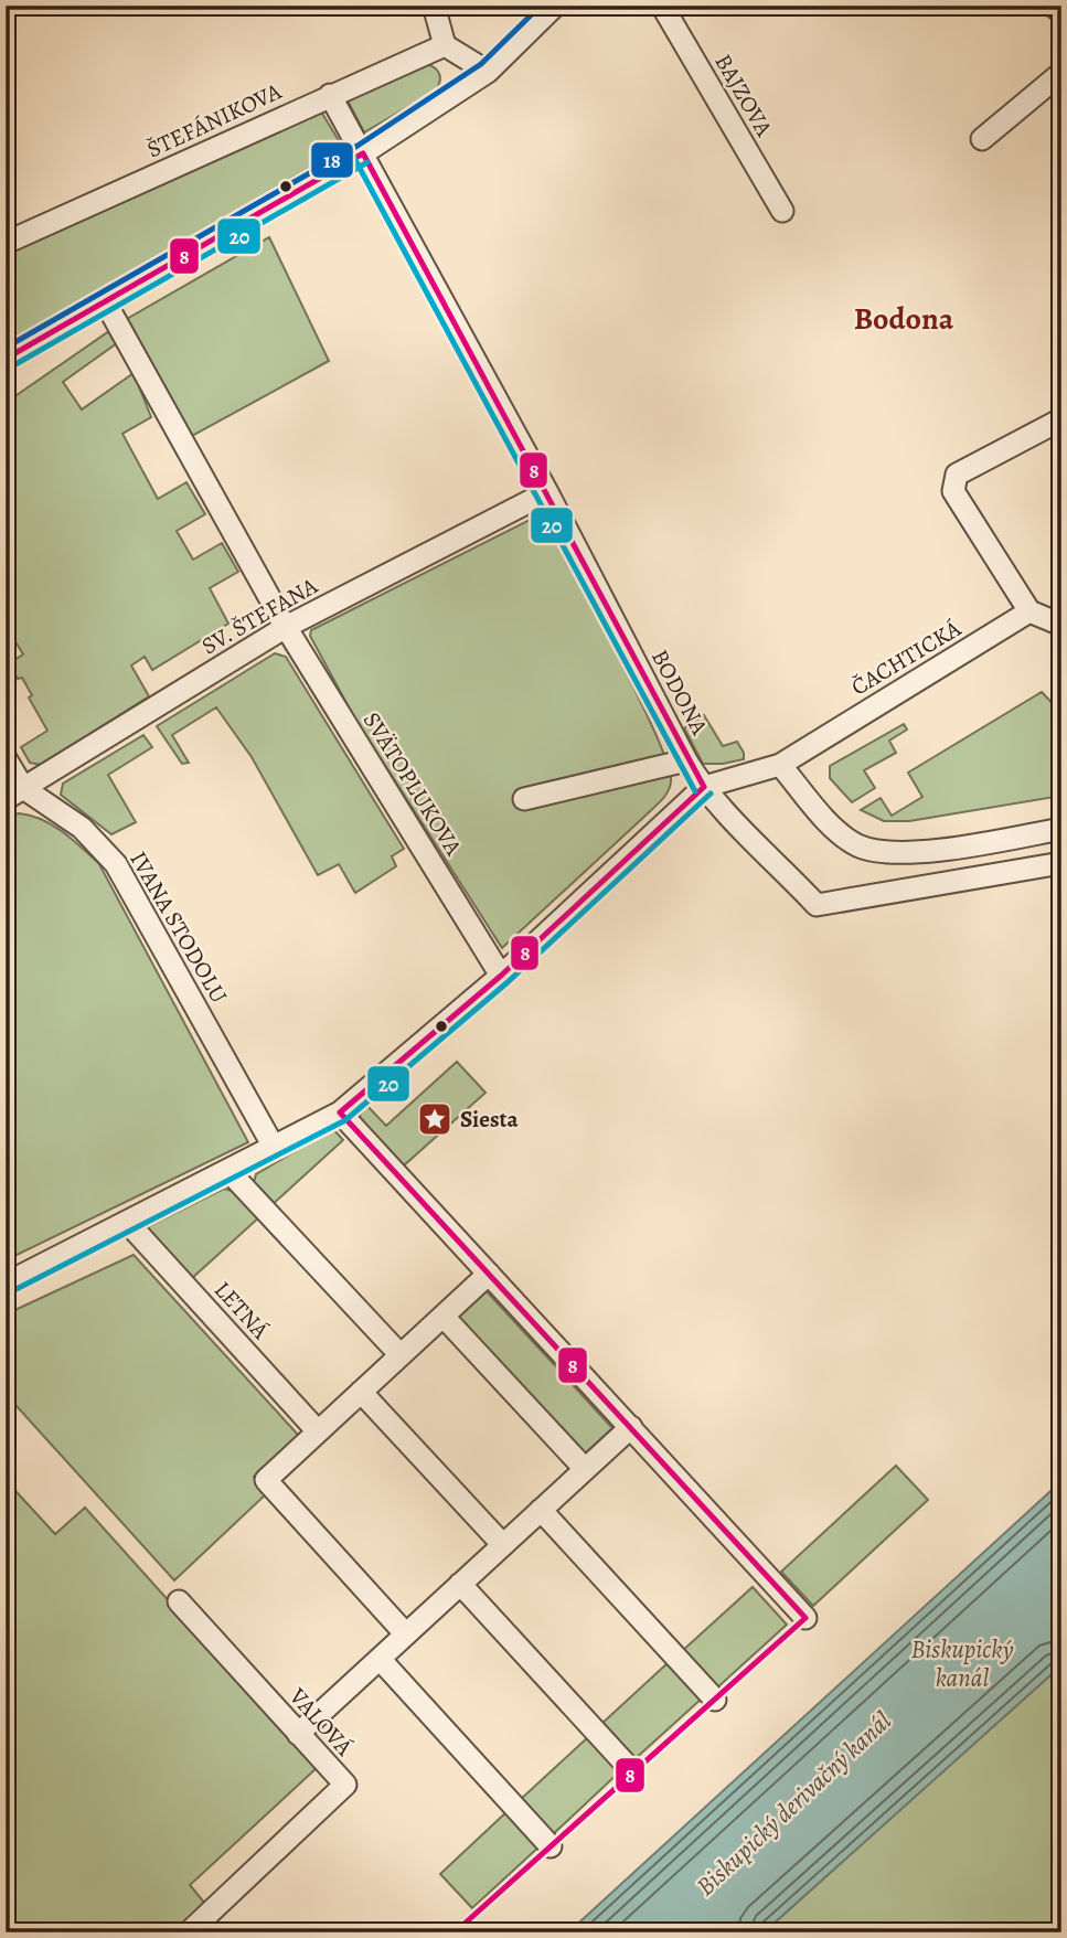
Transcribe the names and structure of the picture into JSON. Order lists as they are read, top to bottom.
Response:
{
  "streets": {
    "street": [
      "BAJZOVA",
      "ŠTEFÁNIKOVA",
      "SV. ŠTEFANA",
      "ČACHTICKÁ",
      "BODONA",
      "SVÄTOPLUKOVA",
      "IVANA STODOLU",
      "LETNÁ",
      "VALOVÁ"
    ]
  },
  "crossings": [
    ["ŠTEFÁNIKOVA", "BODONA"],
    ["SV. ŠTEFANA", "BODONA"],
    ["SV. ŠTEFANA", "SVÄTOPLUKOVA"],
    ["SV. ŠTEFANA", "IVANA STODOLU"],
    ["ČACHTICKÁ", "BODONA"]
  ],
  "districts": ["Bodona"],
  "water": ["Biskupický kanál", "Biskupický derivačný kanál"],
  "places": {
    "place": ["Siesta"]
  },
  "lines": ["transit line 18", "transit line 8", "transit line 20"]
}
